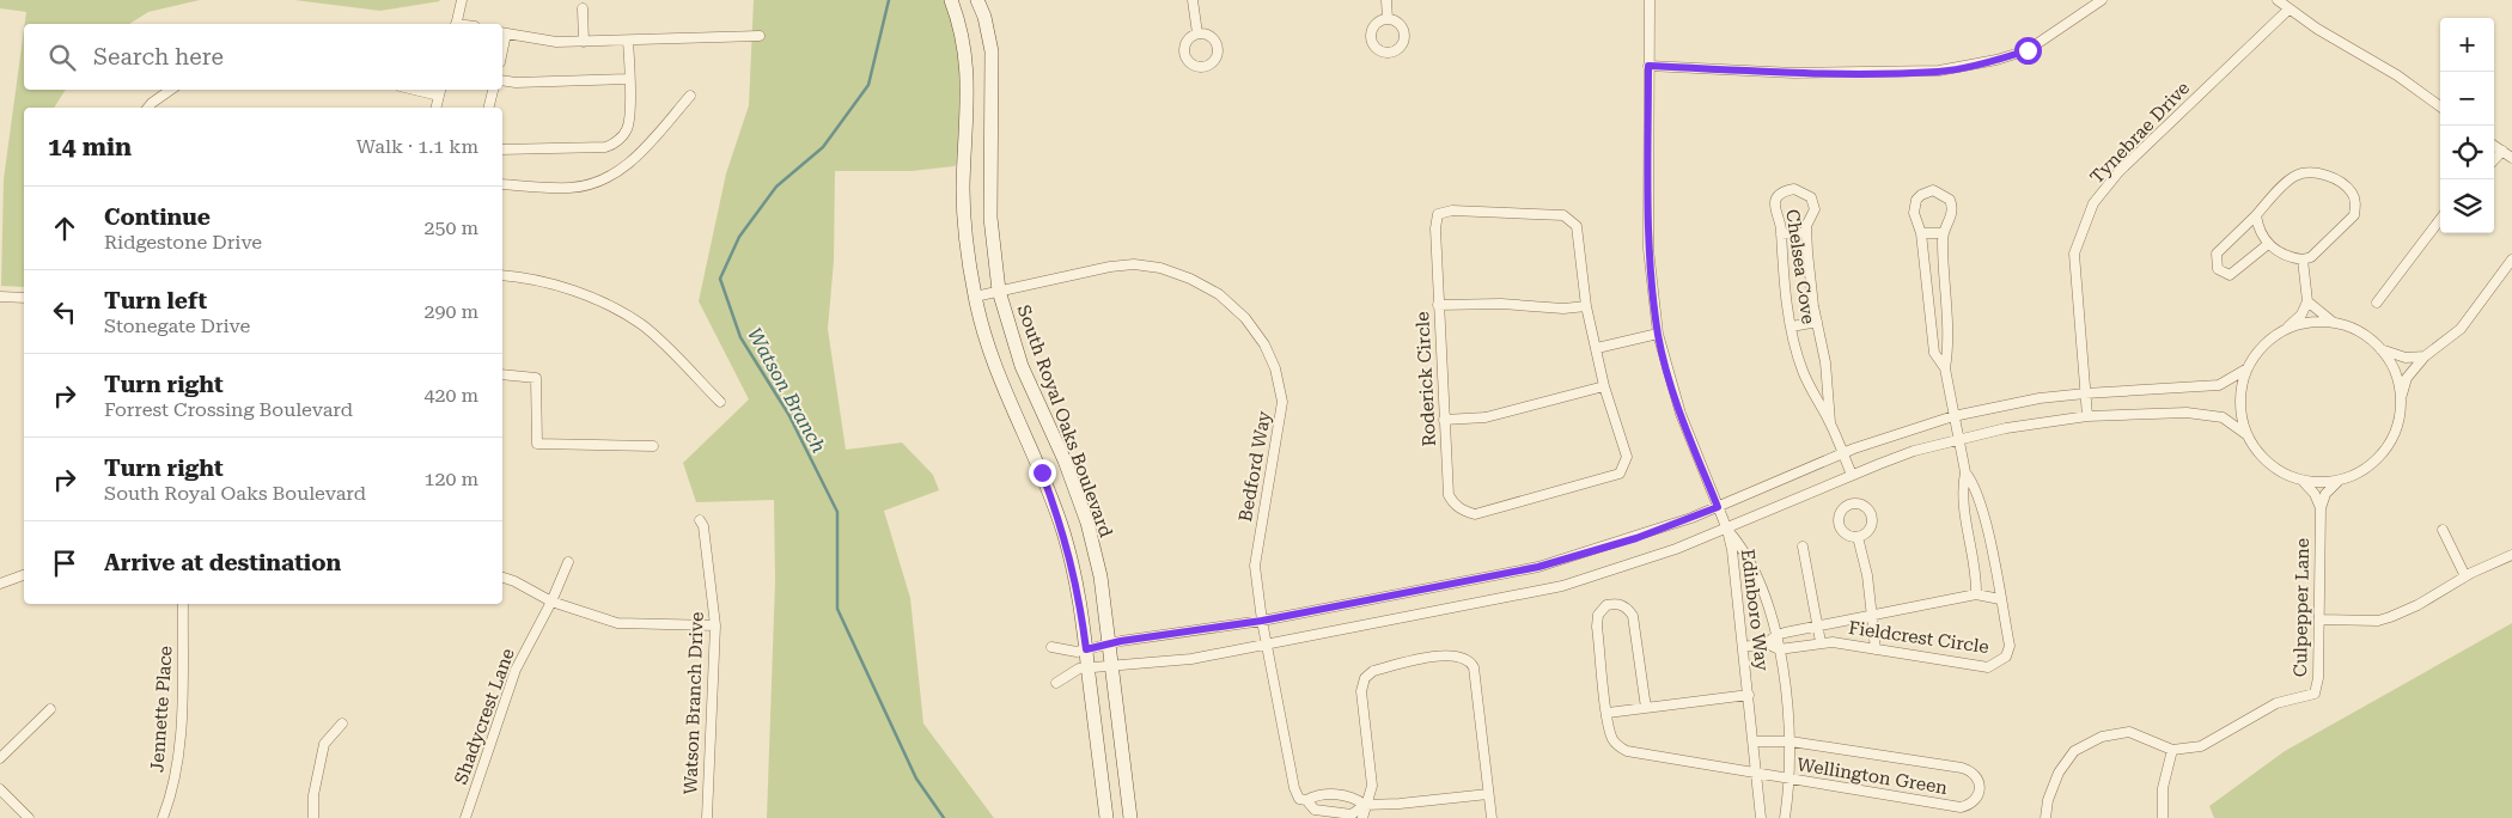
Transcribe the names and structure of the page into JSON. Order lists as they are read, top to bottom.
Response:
{
  "streets": {
    "main road": ["South Royal Oaks Boulevard"],
    "street": [
      "Tynebrae Drive",
      "Chelsea Cove",
      "Roderick Circle",
      "Bedford Way",
      "Culpepper Lane",
      "Edinboro Way",
      "Fieldcrest Circle",
      "Watson Branch Drive",
      "Jennette Place",
      "Shadycrest Lane",
      "Wellington Green"
    ]
  },
  "crossings": [
    ["South Royal Oaks Boulevard", "Bedford Way"],
    ["Edinboro Way", "Fieldcrest Circle"],
    ["Edinboro Way", "Wellington Green"]
  ],
  "water": ["Watson Branch"],
  "page": {
    "map_buttons": ["+", "−"],
    "search": "Search here",
    "heading": ["14 min", "Walk · 1.1 km"],
    "list": [
      ["Continue", "Ridgestone Drive", "250 m"],
      ["Turn left", "Stonegate Drive", "290 m"],
      ["Turn right", "Forrest Crossing Boulevard", "420 m"],
      ["Turn right", "South Royal Oaks Boulevard", "120 m"],
      "Arrive at destination"
    ]
  }
}
